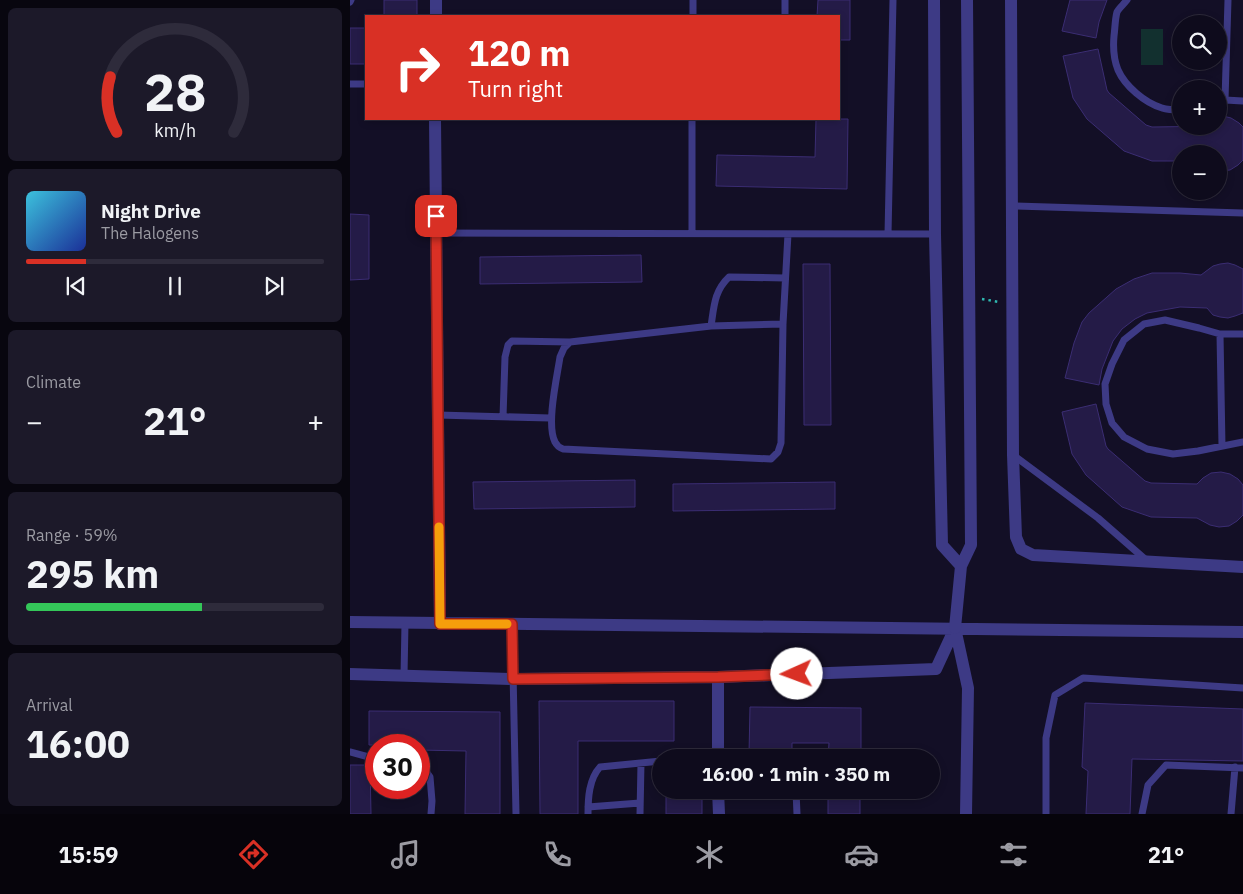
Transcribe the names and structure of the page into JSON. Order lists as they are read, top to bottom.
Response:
{
  "page": {
    "map_buttons": ["+", "−"],
    "turn": ["120 m", "Turn right"],
    "song": ["Night Drive", "The Halogens"],
    "tile": [
      "Climate",
      ["Range · 59%", "295 km"],
      ["Arrival", "16:00"]
    ],
    "heat": ["−", "21°", "+"],
    "limit": "30",
    "trip": "16:00 · 1 min · 350 m",
    "tabs": ["15:59", "21°"],
    "gauge": ["28", "km/h"]
  }
}
